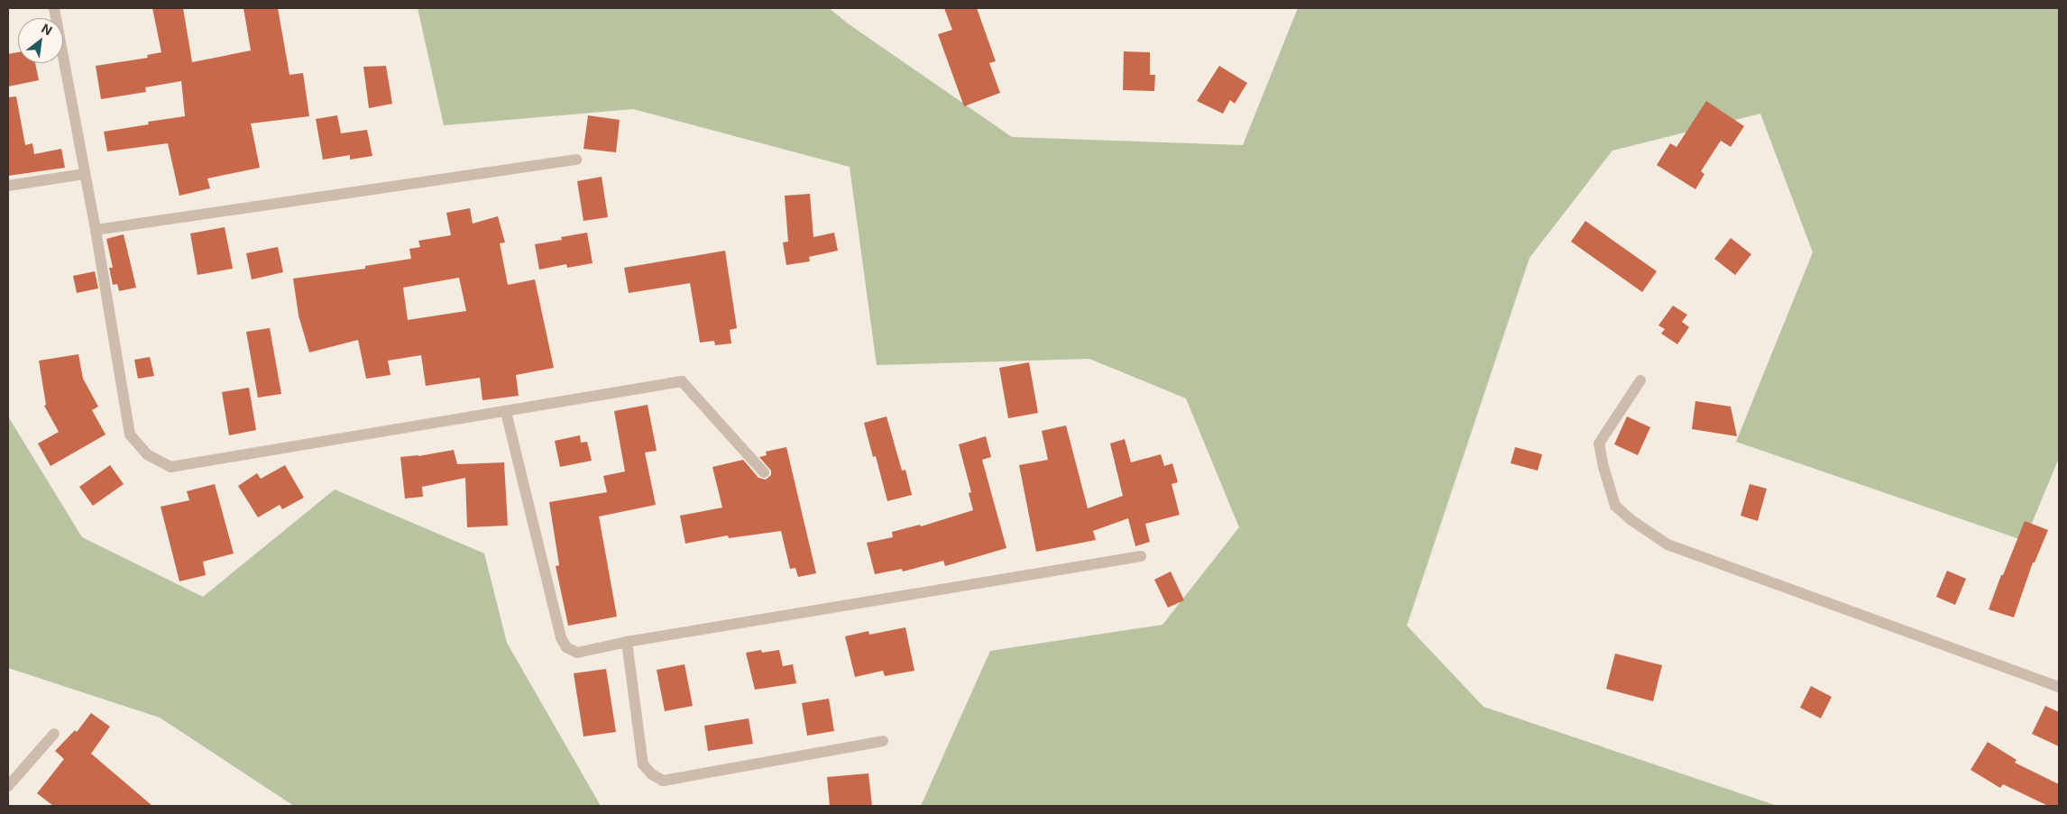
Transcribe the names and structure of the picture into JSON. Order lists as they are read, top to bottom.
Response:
{
  "north": "top right"
}
